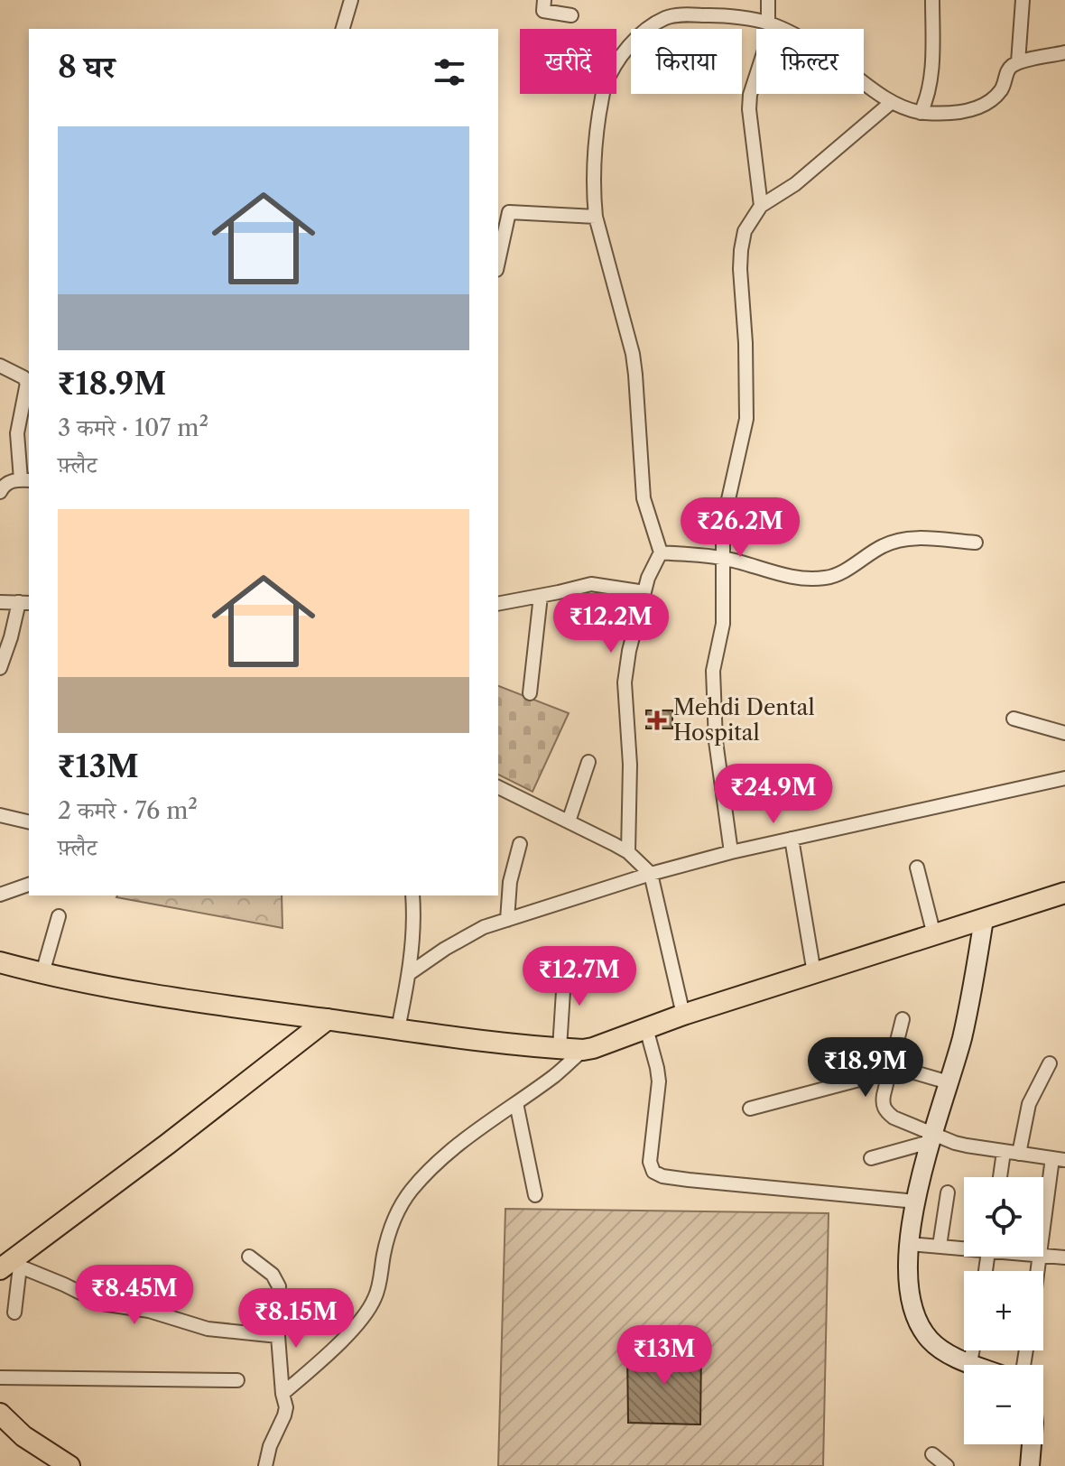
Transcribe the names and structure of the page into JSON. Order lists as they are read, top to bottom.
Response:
{
  "places": {
    "health": ["Mehdi Dental Hospital"]
  },
  "page": {
    "chip": ["खरीदें", "किराया", "फ़िल्टर"],
    "heading": "8 घर",
    "list": [
      {
        "name": "₹18.9M",
        "note": "3 कमरे · 107 m² · फ़्लैट"
      },
      {
        "name": "₹13M",
        "note": "2 कमरे · 76 m² · फ़्लैट"
      }
    ],
    "price": [
      "₹26.2M",
      "₹12.2M",
      "₹24.9M",
      "₹12.7M",
      "₹18.9M",
      "₹8.45M",
      "₹8.15M",
      "₹13M"
    ],
    "map_buttons": ["+", "−"]
  }
}
